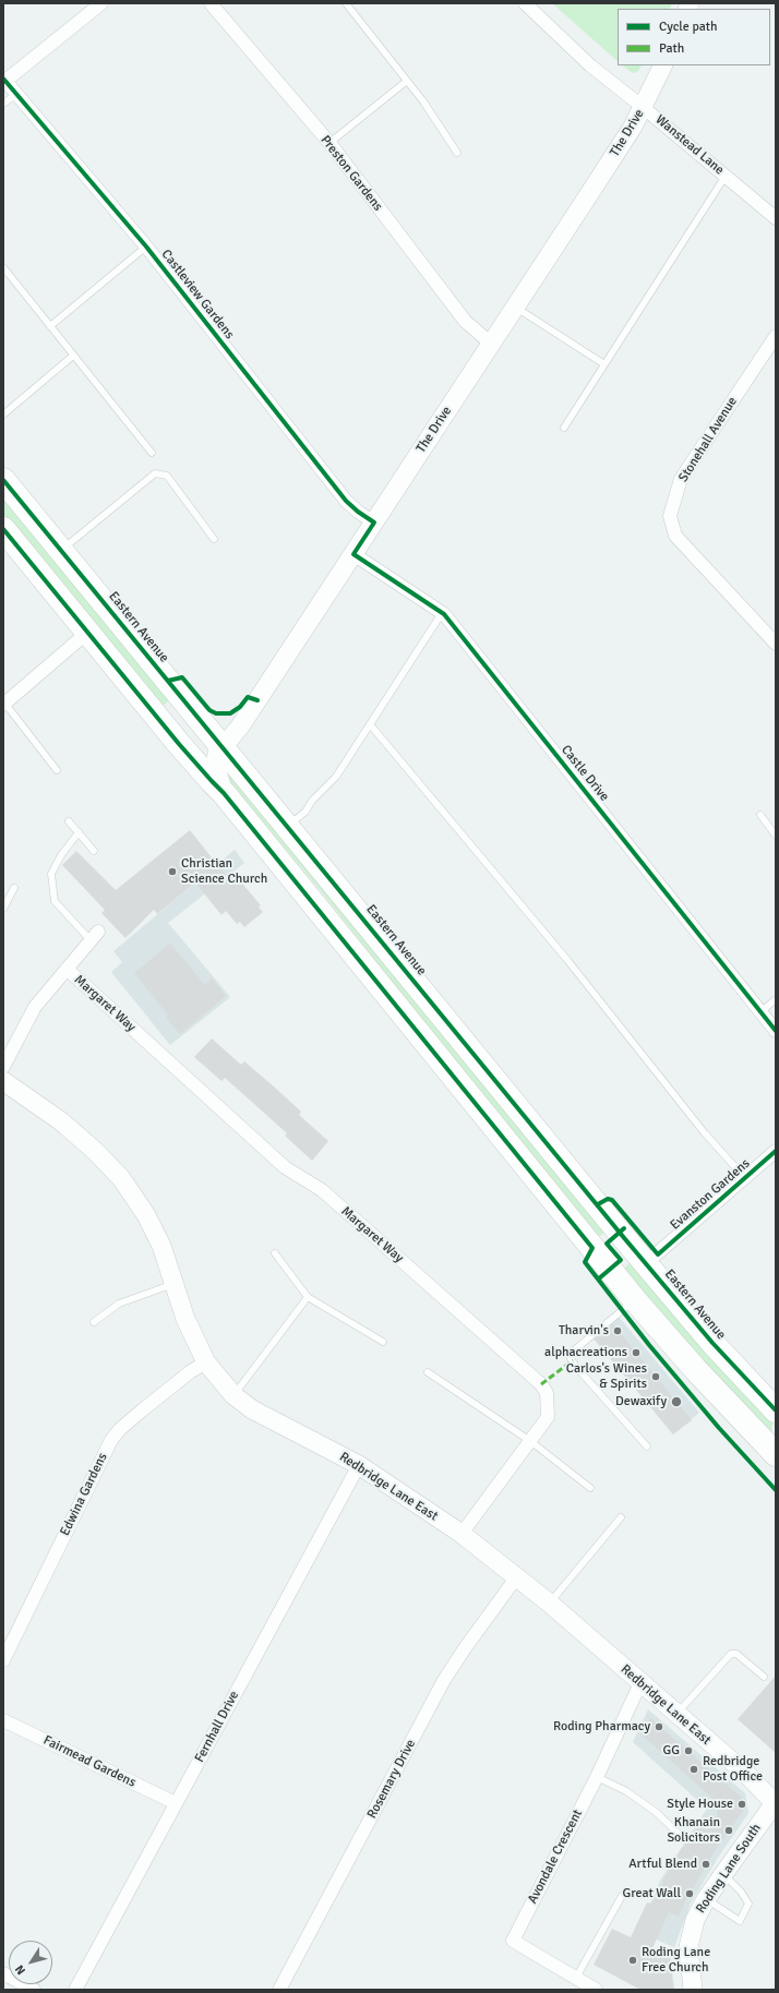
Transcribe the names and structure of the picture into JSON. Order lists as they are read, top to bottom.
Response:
{
  "streets": {
    "highway": ["Eastern Avenue"],
    "street": [
      "The Drive",
      "Wanstead Lane",
      "Preston Gardens",
      "Castleview Gardens",
      "Stonehall Avenue",
      "Castle Drive",
      "Margaret Way",
      "Evanston Gardens",
      "Redbridge Lane East",
      "Edwina Gardens",
      "Fernhall Drive",
      "Fairmead Gardens",
      "Rosemary Drive",
      "Avondale Crescent",
      "Roding Lane South"
    ]
  },
  "crossings": [
    ["The Drive", "Wanstead Lane"],
    ["The Drive", "Preston Gardens"],
    ["The Drive", "Castleview Gardens"],
    ["The Drive", "Eastern Avenue"],
    ["The Drive", "Castle Drive"],
    ["Eastern Avenue", "Evanston Gardens"],
    ["Margaret Way", "Redbridge Lane East"],
    ["Redbridge Lane East", "Edwina Gardens"],
    ["Redbridge Lane East", "Fernhall Drive"],
    ["Redbridge Lane East", "Rosemary Drive"],
    ["Redbridge Lane East", "Avondale Crescent"],
    ["Redbridge Lane East", "Roding Lane South"],
    ["Fernhall Drive", "Fairmead Gardens"]
  ],
  "places": [
    "Christian Science Church",
    "Tharvin's",
    "alphacreations",
    "Carlos's Wines & Spirits",
    "Dewaxify",
    "Roding Pharmacy",
    "GG",
    "Redbridge Post Office",
    "Style House",
    "Khanain Solicitors",
    "Artful Blend",
    "Great Wall",
    "Roding Lane Free Church"
  ],
  "legend": ["Cycle path", "Path"],
  "north": "bottom left"
}
